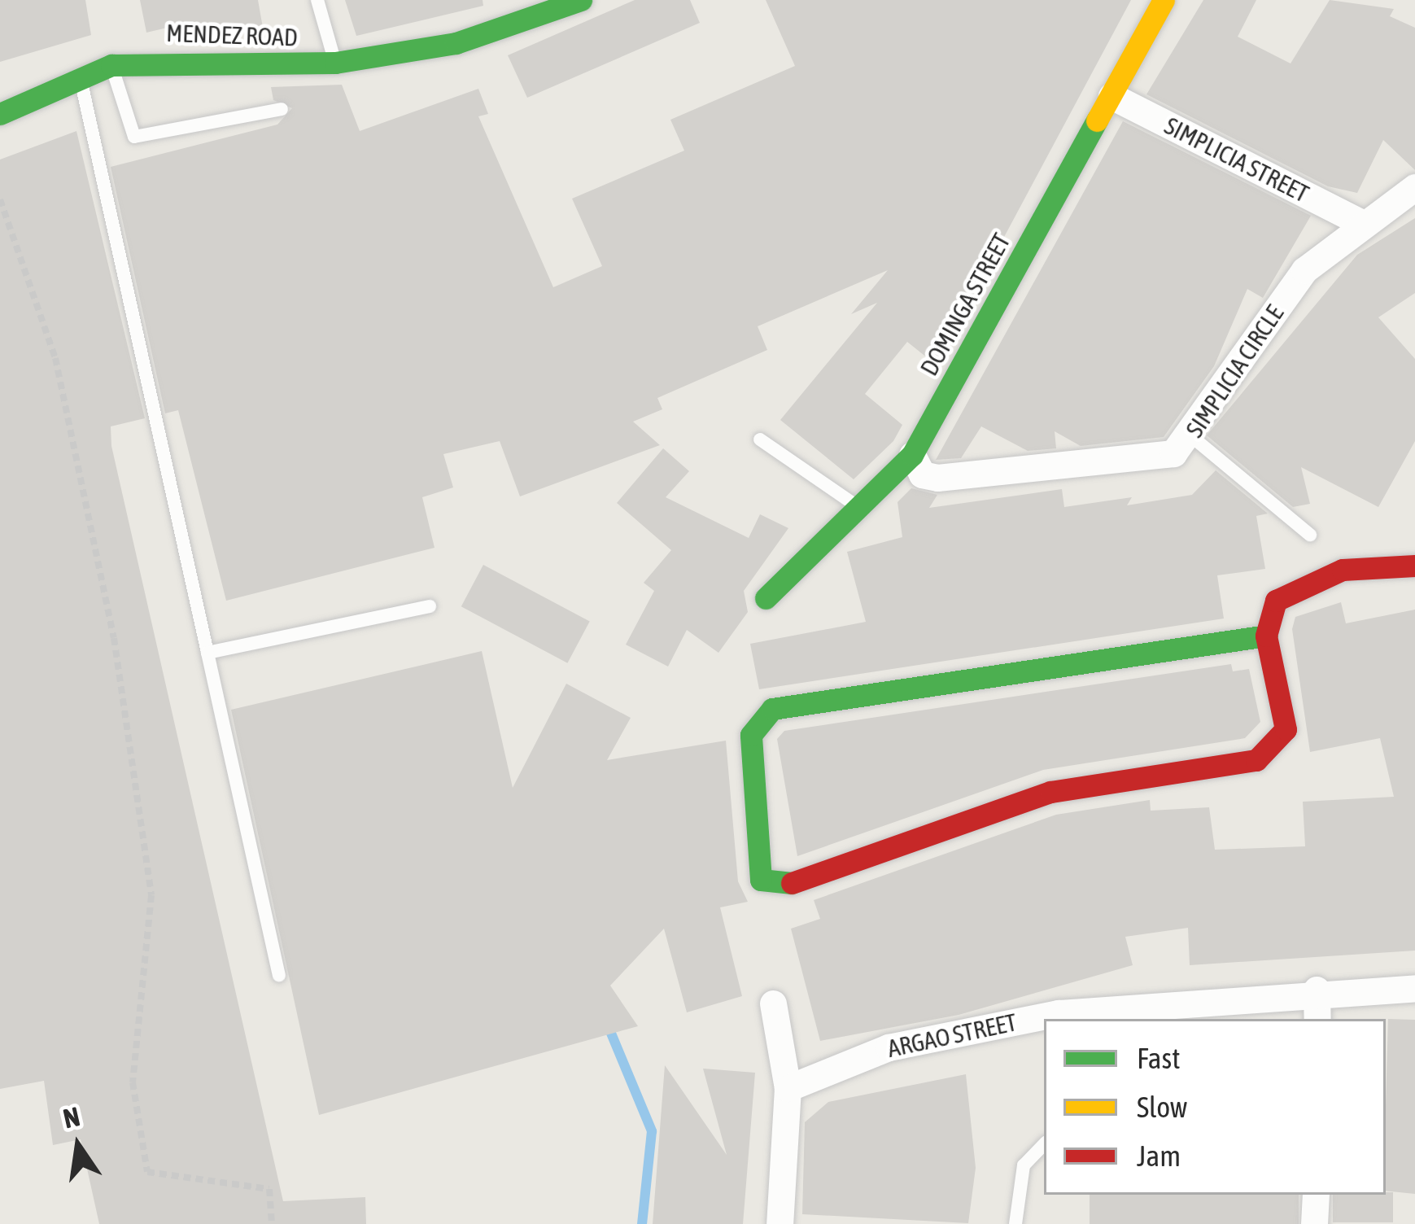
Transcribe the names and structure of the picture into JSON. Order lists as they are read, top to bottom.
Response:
{
  "streets": {
    "street": [
      "MENDEZ ROAD",
      "SIMPLICIA STREET",
      "DOMINGA STREET",
      "SIMPLICIA CIRCLE",
      "ARGAO STREET"
    ]
  },
  "crossings": [
    ["SIMPLICIA STREET", "DOMINGA STREET"],
    ["SIMPLICIA STREET", "SIMPLICIA CIRCLE"],
    ["DOMINGA STREET", "SIMPLICIA CIRCLE"]
  ],
  "legend": ["Fast", "Slow", "Jam"],
  "north": "top"
}
